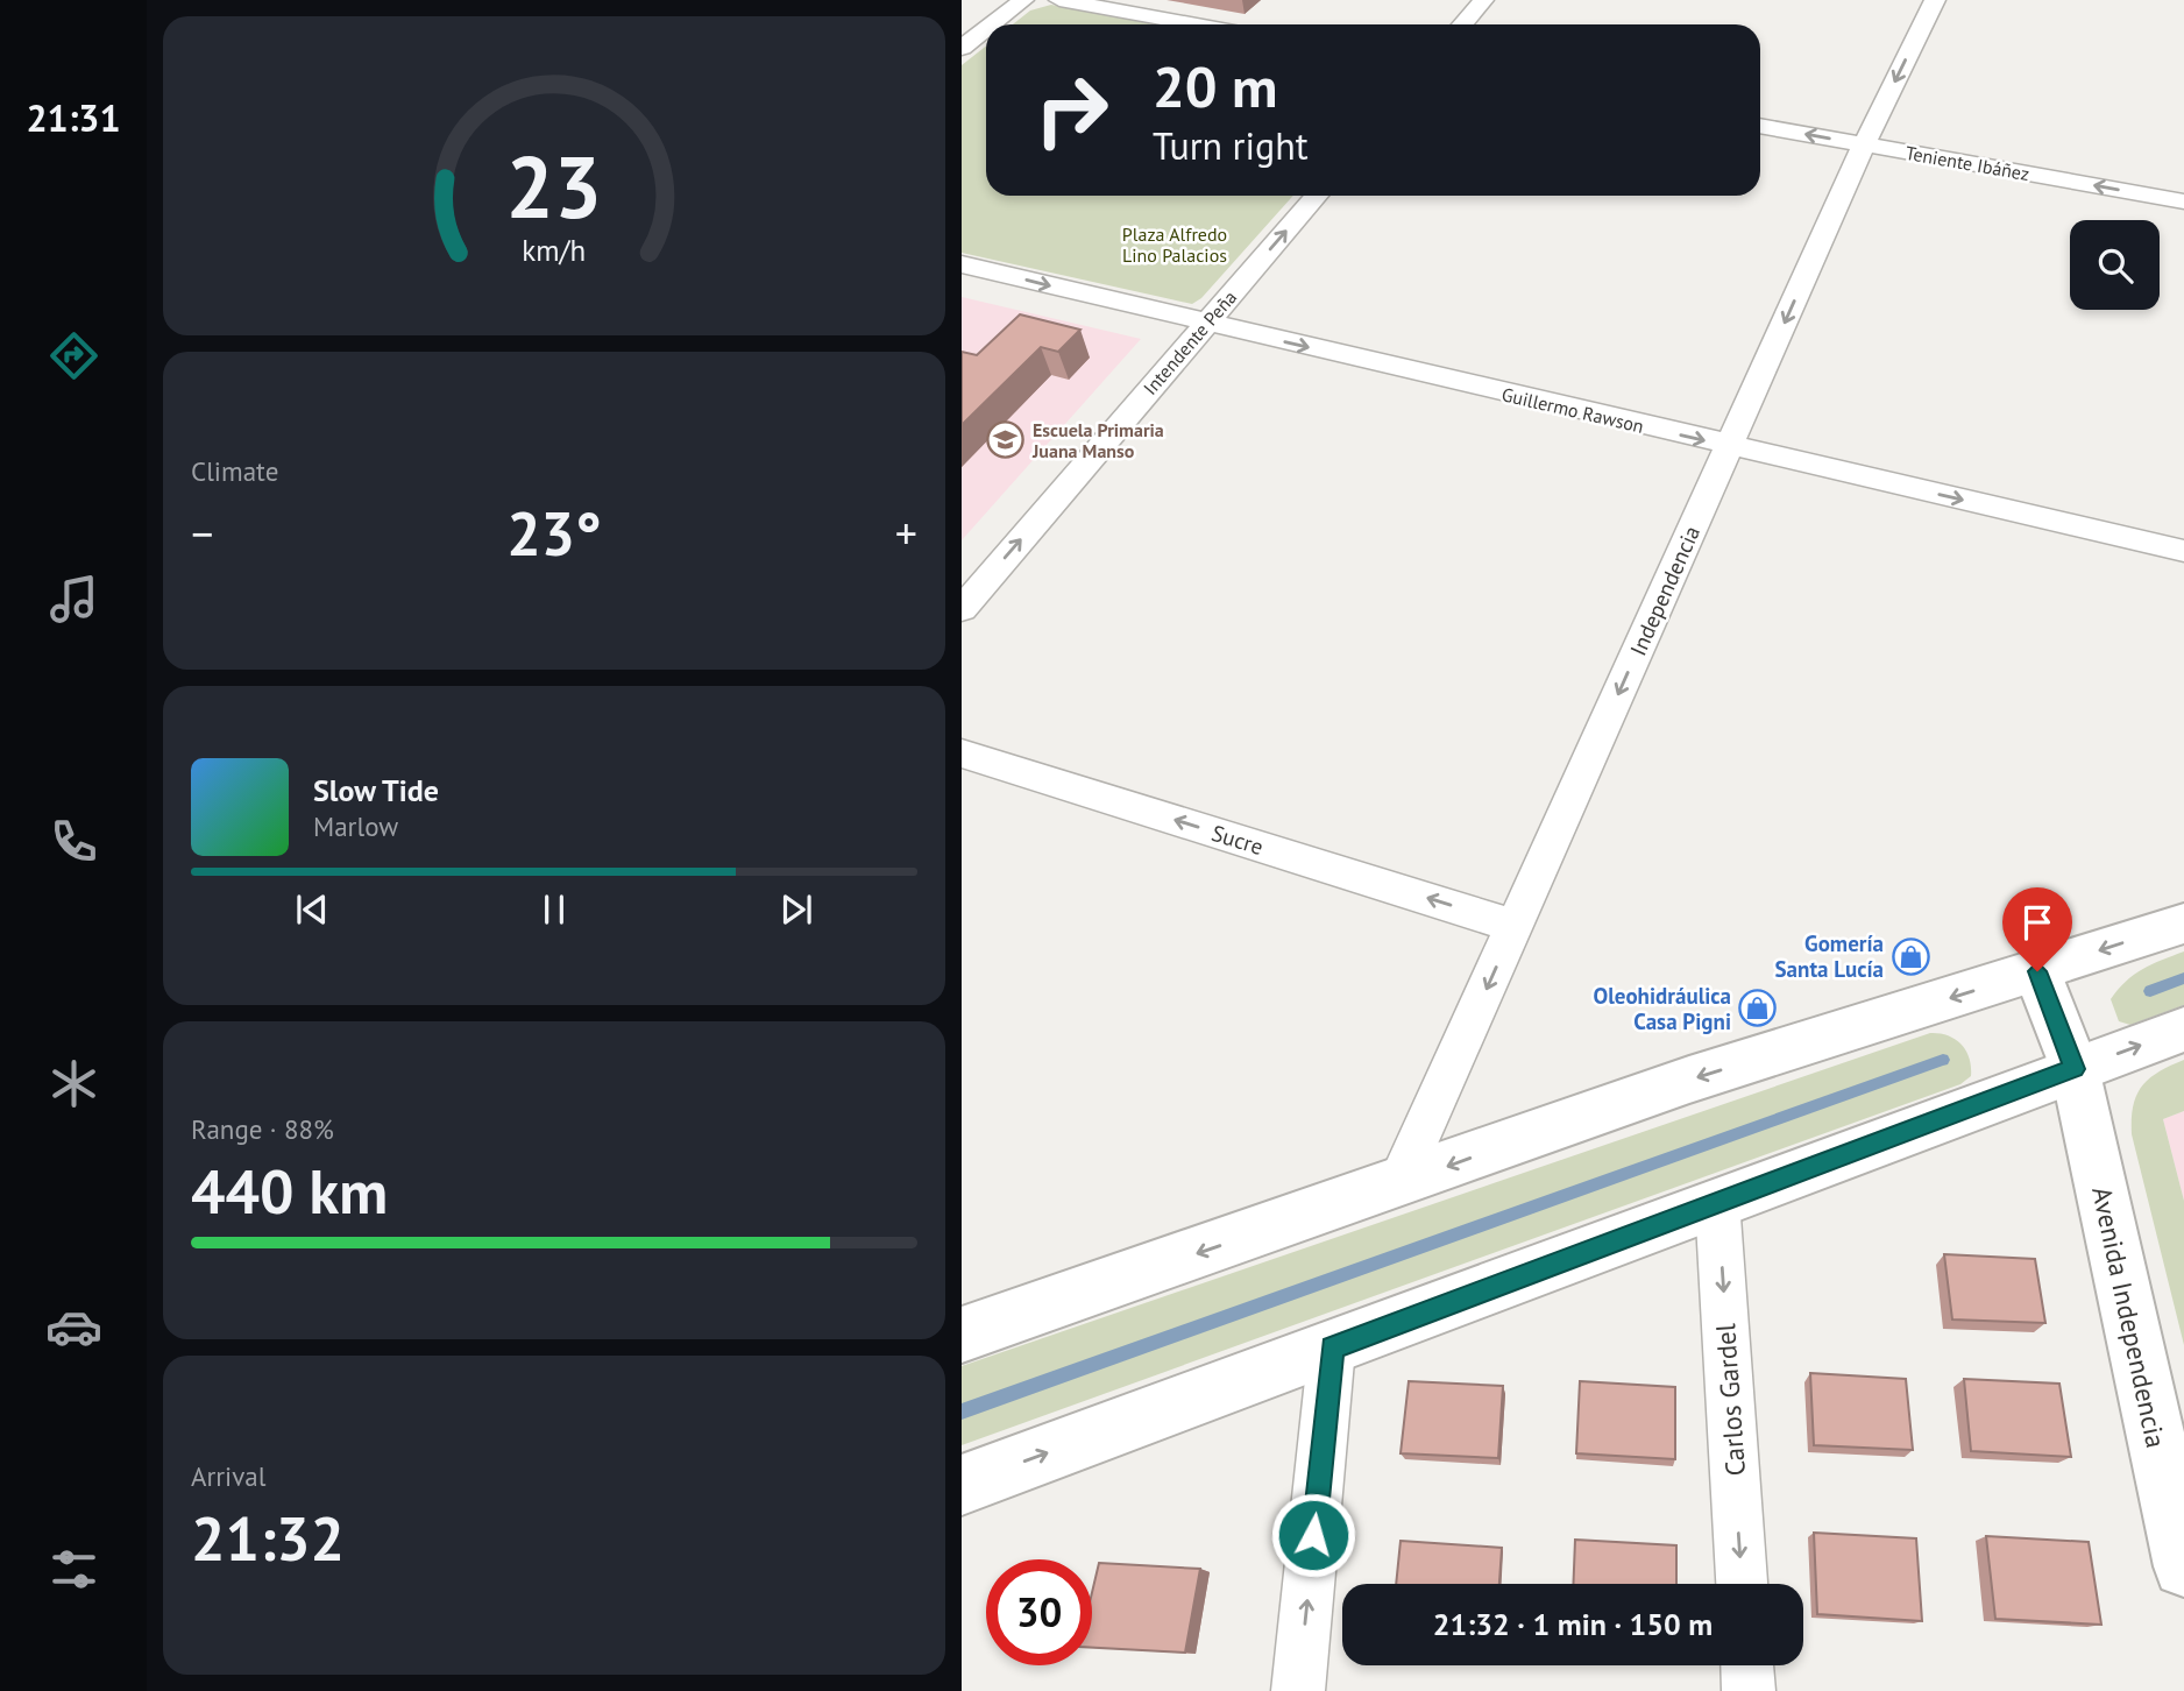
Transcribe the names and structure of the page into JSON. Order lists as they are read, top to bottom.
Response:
{
  "streets": {
    "main road": ["Avenida Independencia"],
    "street": [
      "Teniente Ibáñez",
      "Intendente Peña",
      "Guillermo Rawson",
      "Independencia",
      "Sucre",
      "Carlos Gardel"
    ]
  },
  "crossings": [
    ["Teniente Ibáñez", "Independencia"],
    ["Intendente Peña", "Guillermo Rawson"],
    ["Guillermo Rawson", "Independencia"],
    ["Independencia", "Sucre"]
  ],
  "one_way": [
    "Teniente Ibáñez",
    "Intendente Peña",
    "Guillermo Rawson",
    "Independencia",
    "Sucre",
    "Carlos Gardel"
  ],
  "parks": ["Plaza Alfredo Lino Palacios"],
  "places": {
    "school or university": ["Escuela Primaria Juana Manso"],
    "shop": ["Gomería Santa Lucía", "Oleohidráulica Casa Pigni"]
  },
  "page": {
    "tabs": "21:31",
    "turn": ["20 m", "Turn right"],
    "tile": [
      "Climate",
      ["Range · 88%", "440 km"],
      ["Arrival", "21:32"]
    ],
    "heat": ["−", "23°", "+"],
    "song": ["Slow Tide", "Marlow"],
    "limit": "30",
    "trip": "21:32 · 1 min · 150 m",
    "gauge": ["23", "km/h"]
  }
}
